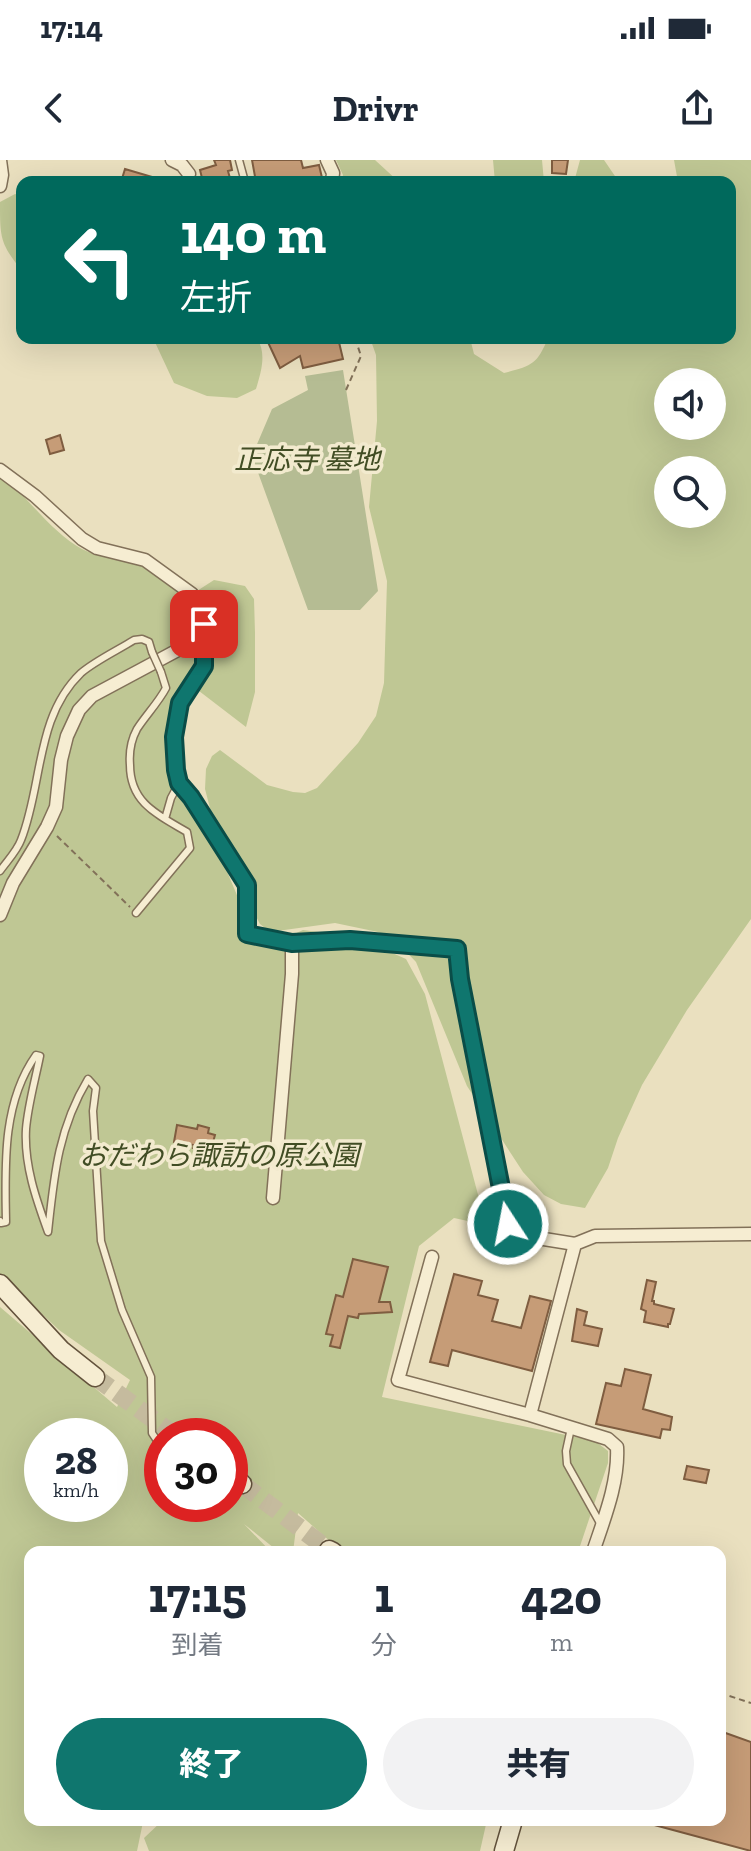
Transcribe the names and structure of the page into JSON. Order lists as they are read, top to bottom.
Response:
{
  "parks": ["正応寺 墓地", "おだわら諏訪の原公園"],
  "page": {
    "status": "17:14",
    "header": "Drivr",
    "turn": ["140 m", "左折"],
    "speed": "28 km/h",
    "limit": "30",
    "eta": [
      "17:15",
      "到着",
      "1",
      "分",
      "420",
      "m"
    ],
    "buttons": ["終了", "共有"]
  }
}
